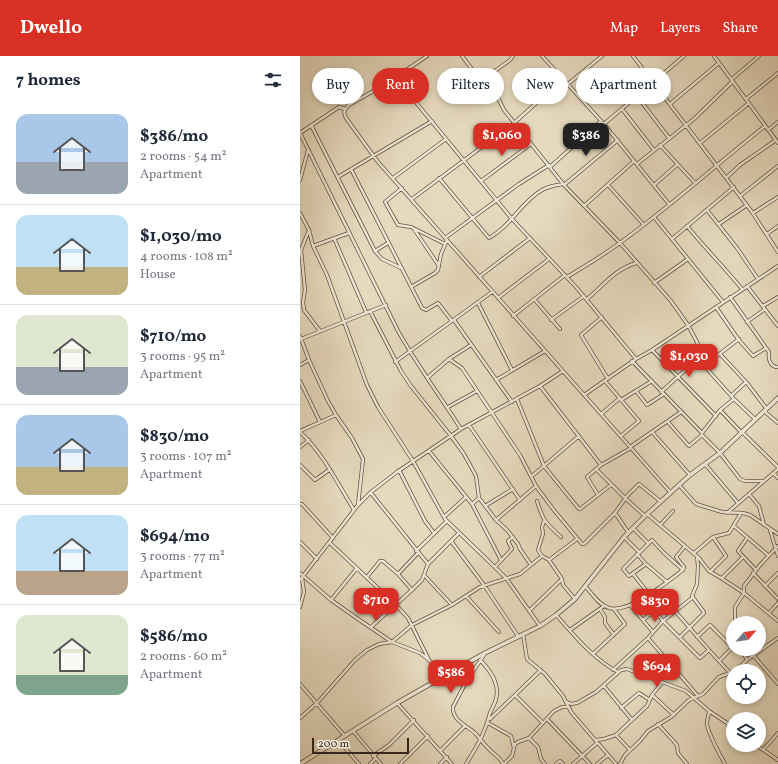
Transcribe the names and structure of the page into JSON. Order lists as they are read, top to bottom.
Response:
{
  "scale_bar": "200 m",
  "north": "top right",
  "page": {
    "header": "Dwello",
    "nav": ["Map", "Layers", "Share"],
    "heading": "7 homes",
    "chip": [
      "Buy",
      "Rent",
      "Filters",
      "New",
      "Apartment"
    ],
    "list": [
      {
        "name": "$386/mo",
        "note": "2 rooms · 54 m² · Apartment"
      },
      {
        "name": "$1,030/mo",
        "note": "4 rooms · 108 m² · House"
      },
      {
        "name": "$710/mo",
        "note": "3 rooms · 95 m² · Apartment"
      },
      {
        "name": "$830/mo",
        "note": "3 rooms · 107 m² · Apartment"
      },
      {
        "name": "$694/mo",
        "note": "3 rooms · 77 m² · Apartment"
      },
      {
        "name": "$586/mo",
        "note": "2 rooms · 60 m² · Apartment"
      }
    ],
    "price": [
      "$1,060",
      "$386",
      "$1,030",
      "$710",
      "$830",
      "$694",
      "$586"
    ],
    "scale": "200 m"
  }
}
